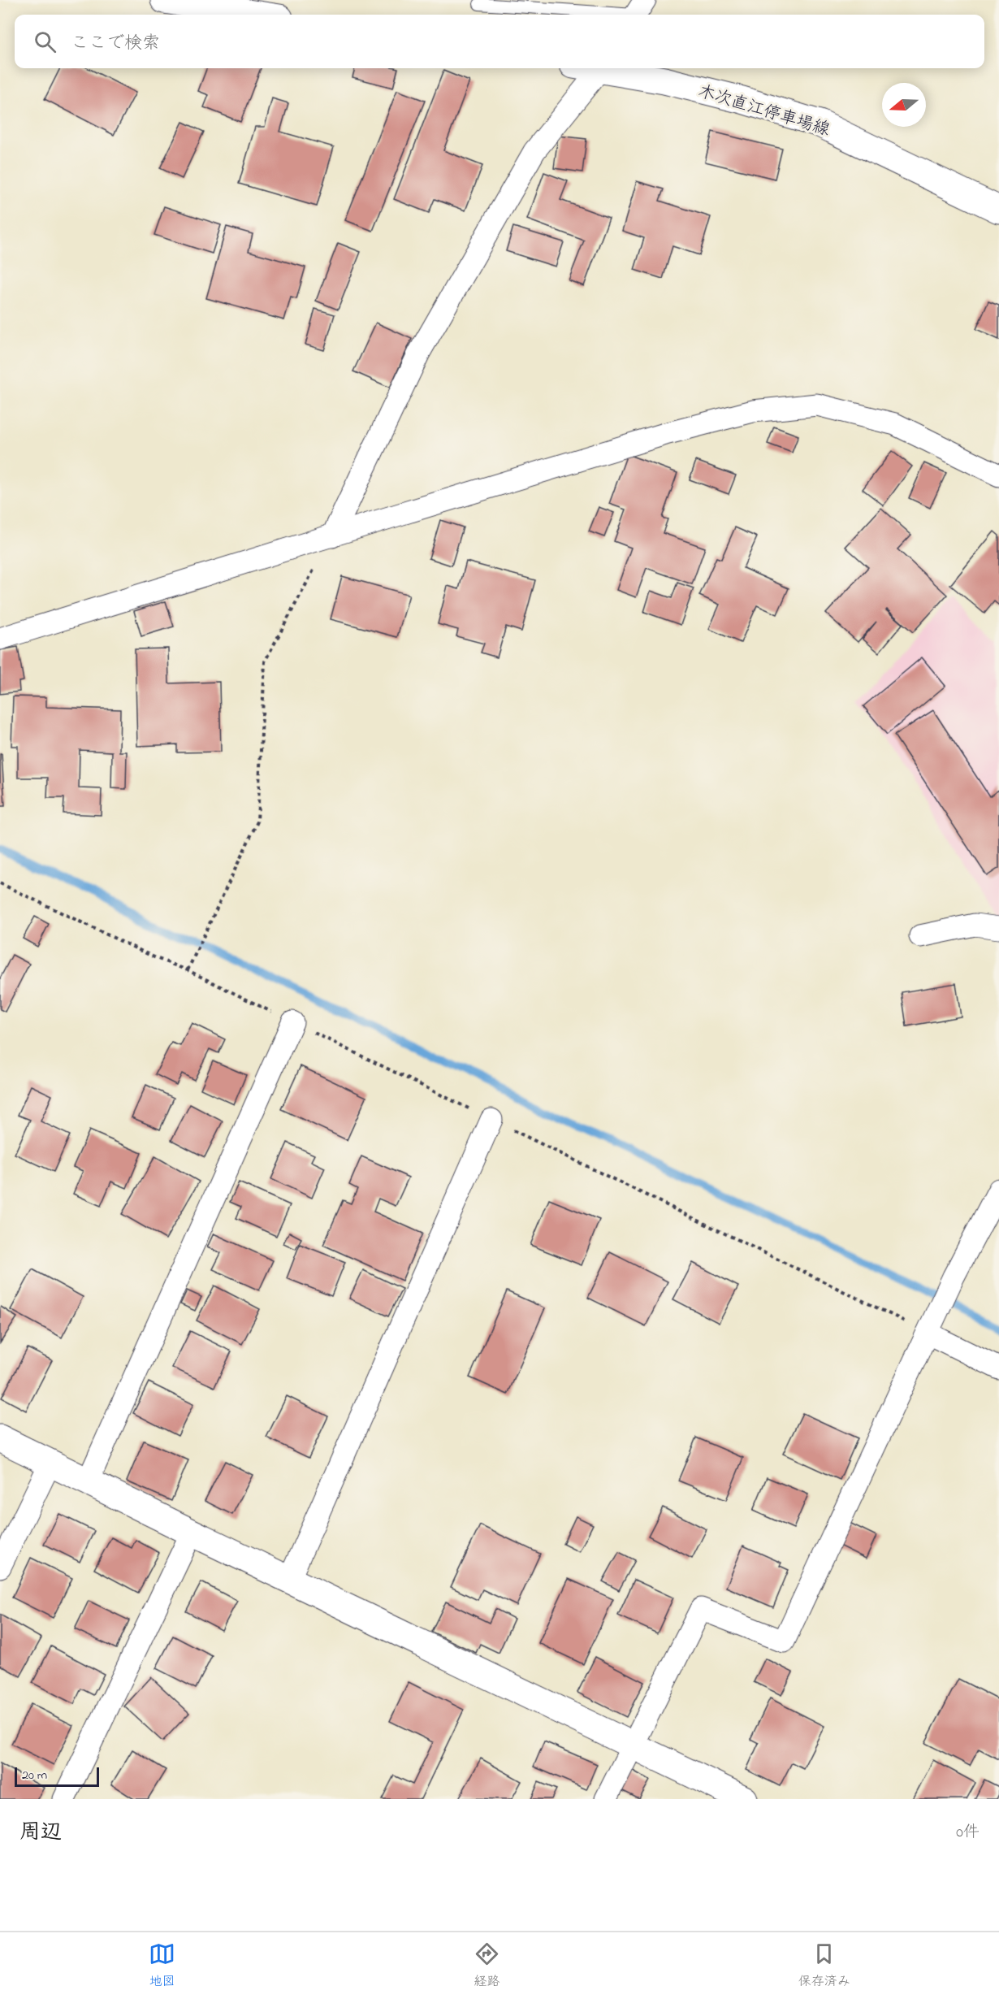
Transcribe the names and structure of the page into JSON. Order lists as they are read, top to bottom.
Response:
{
  "streets": {
    "street": ["木次直江停車場線"]
  },
  "scale_bar": "20 m",
  "north": "left",
  "page": {
    "search": "ここで検索",
    "scale": "20 m",
    "heading": ["周辺", "0件"],
    "nav": ["地図", "経路", "保存済み"]
  }
}
